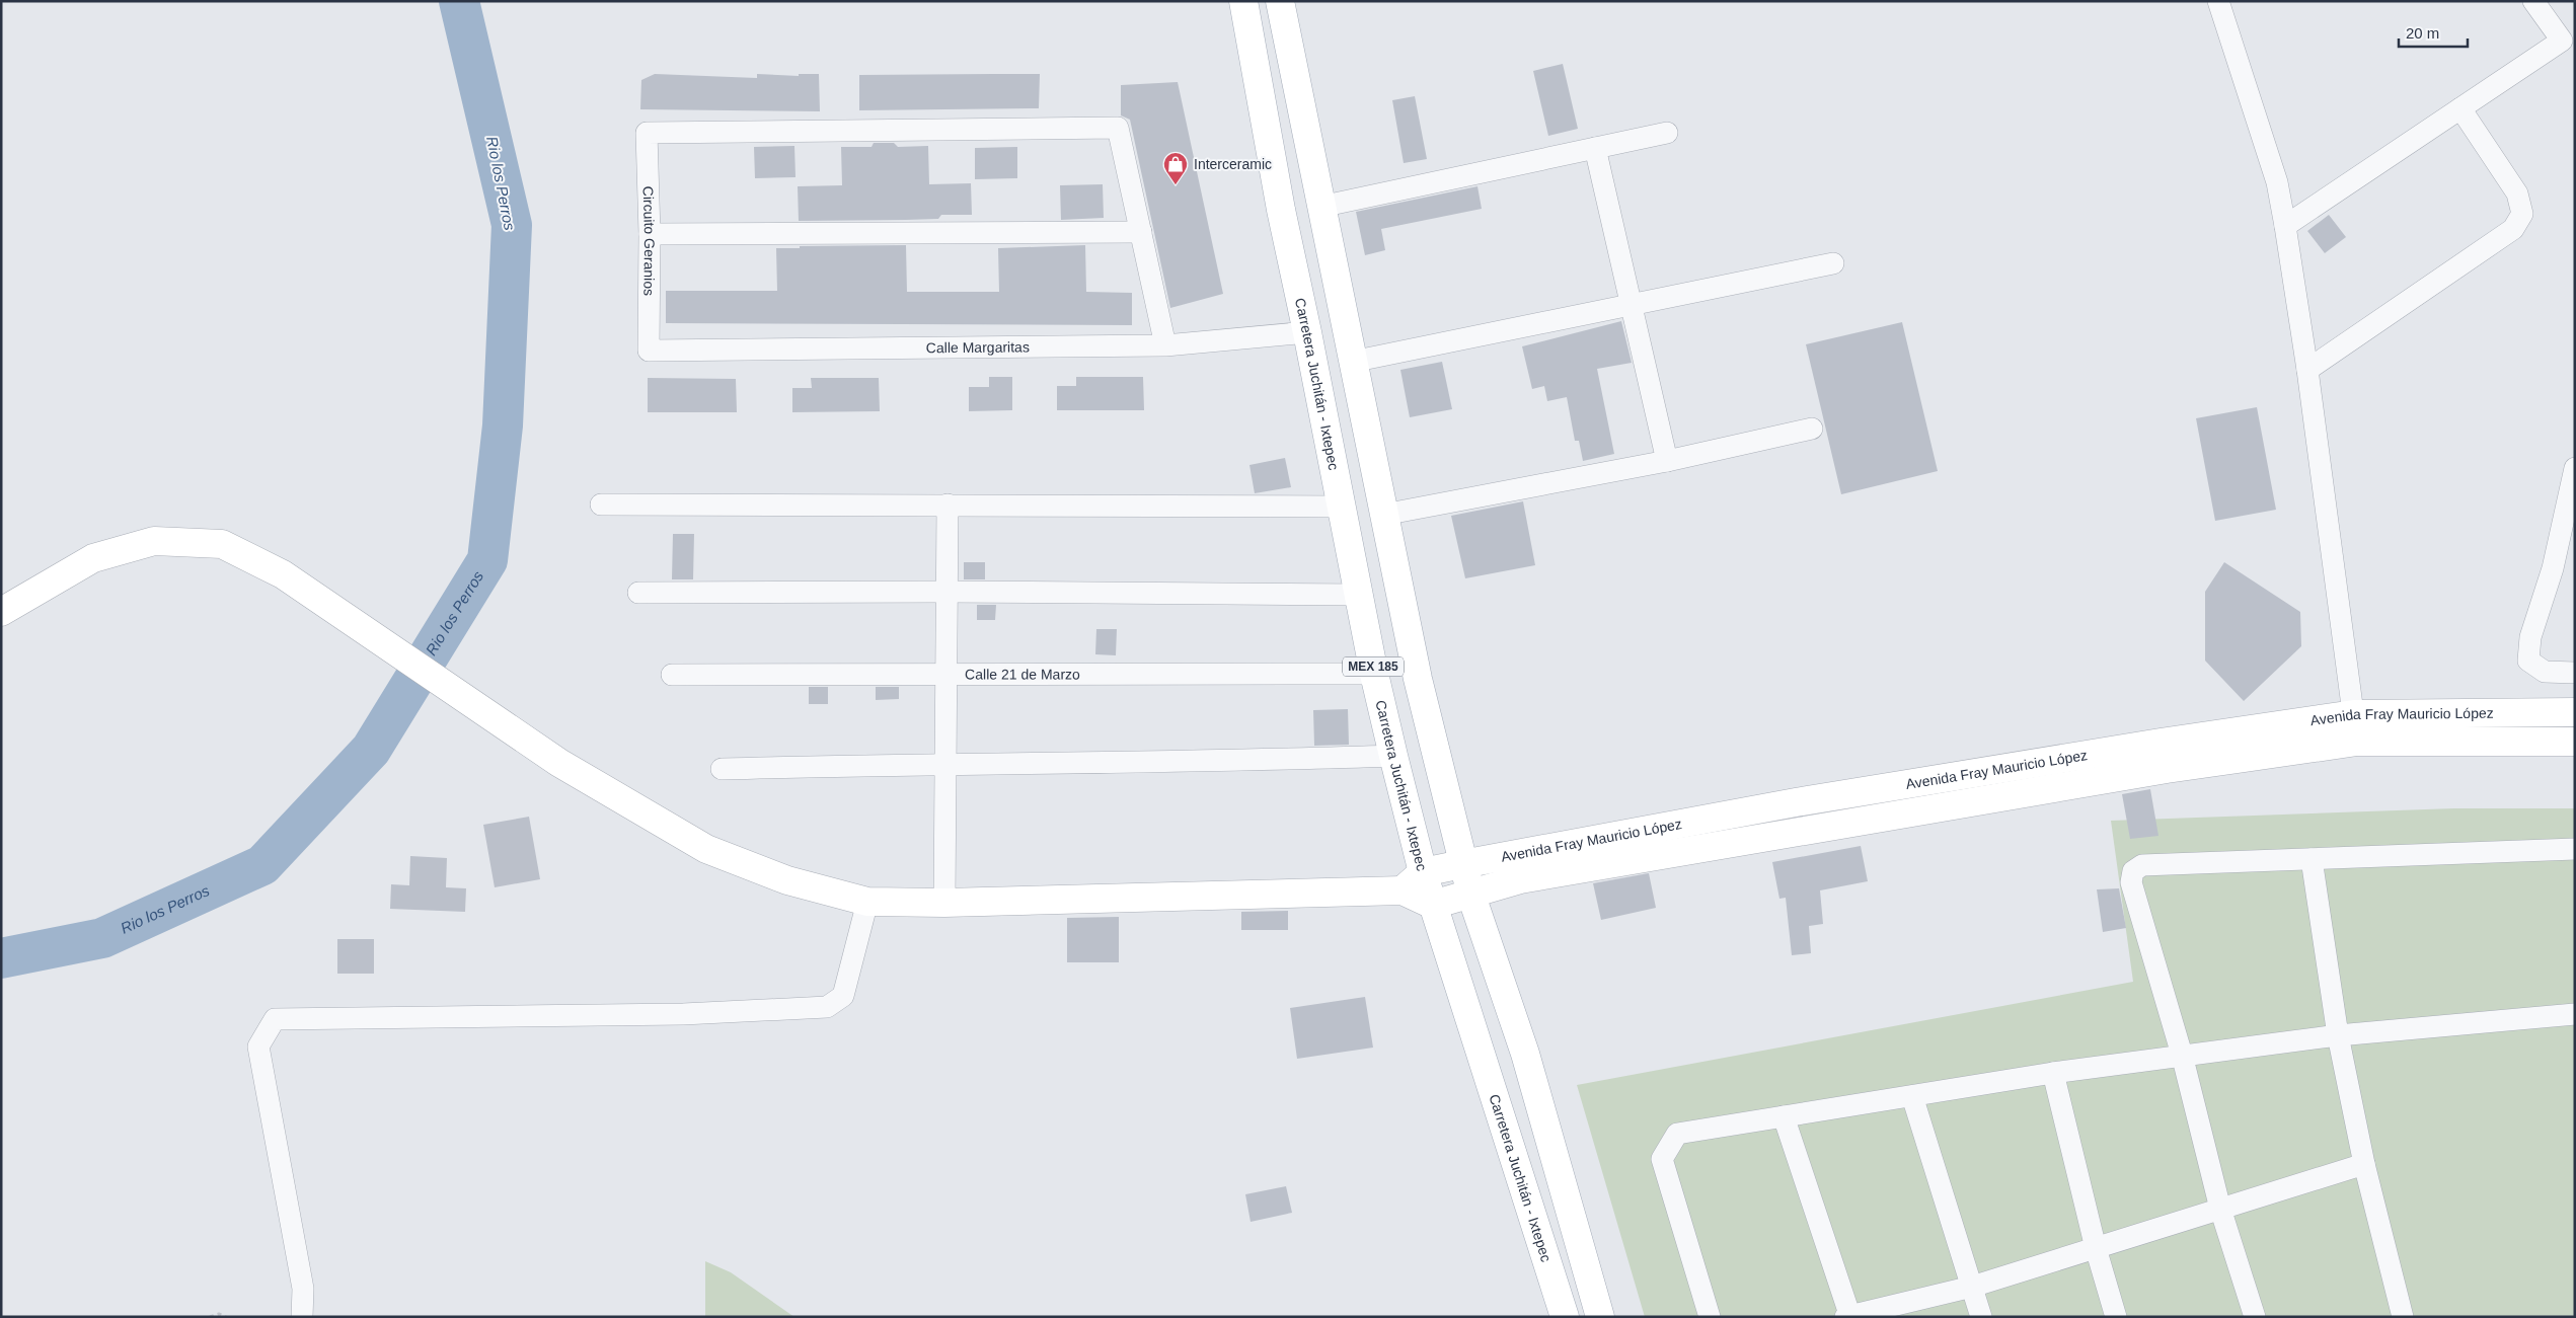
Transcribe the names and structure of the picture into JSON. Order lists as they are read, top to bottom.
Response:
{
  "streets": {
    "street": [
      "Circuito Geranios",
      "Calle Margaritas",
      "Carretera Juchitán - Ixtepec",
      "MEX 185",
      "Calle 21 de Marzo",
      "Avenida Fray Mauricio López"
    ]
  },
  "crossings": [
    ["Circuito Geranios", "Calle Margaritas"],
    ["Calle Margaritas", "Carretera Juchitán - Ixtepec"],
    ["Carretera Juchitán - Ixtepec", "Calle 21 de Marzo"],
    ["Carretera Juchitán - Ixtepec", "Avenida Fray Mauricio López"],
    ["MEX 185", "Avenida Fray Mauricio López"]
  ],
  "water": ["Rio los Perros"],
  "places": {
    "shop": ["Interceramic"]
  },
  "scale_bar": "20 m"
}
